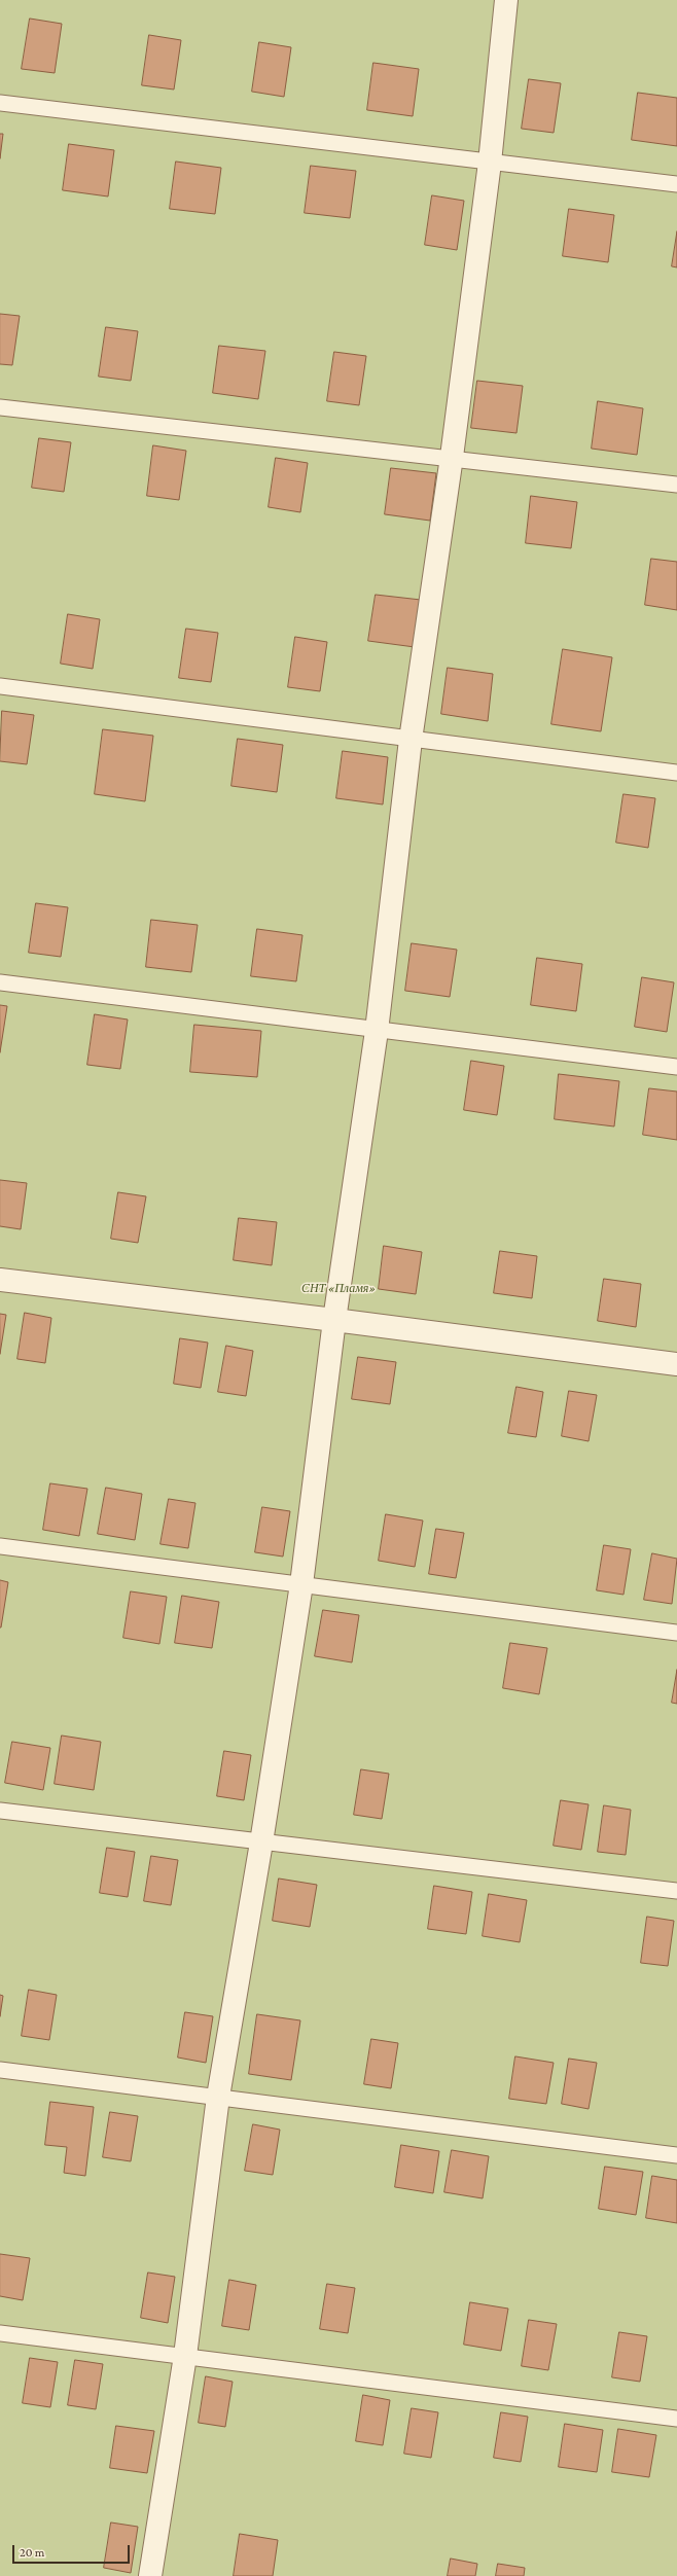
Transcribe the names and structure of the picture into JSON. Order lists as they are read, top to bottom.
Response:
{
  "parks": ["СНТ «Пламя»"],
  "scale_bar": "20 m"
}
